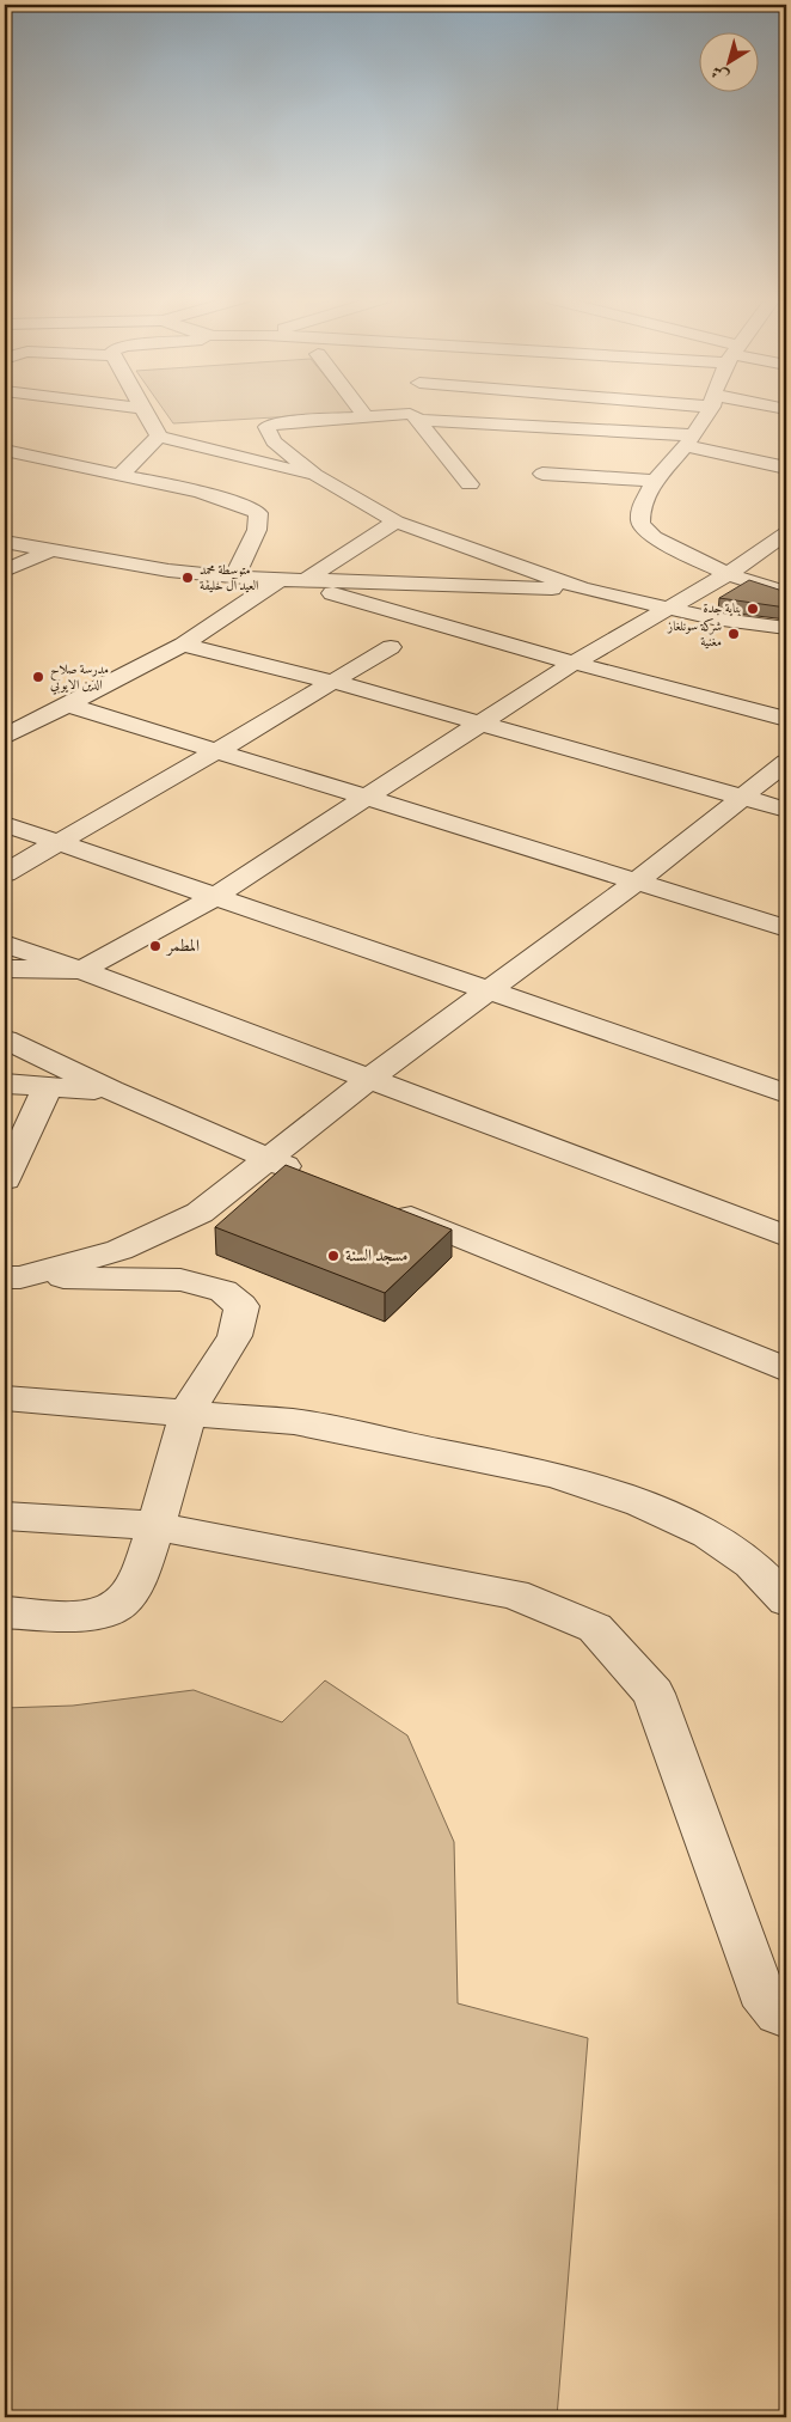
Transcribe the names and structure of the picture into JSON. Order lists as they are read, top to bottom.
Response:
{
  "places": [
    "متوسطة محمد العيد آل خليفة",
    "بناية جدة",
    "شركة سونلغاز مغنية",
    "مدرسة صلاح الدين الايوبي",
    "المطمر",
    "مسجد السنة"
  ],
  "north": "bottom left"
}
